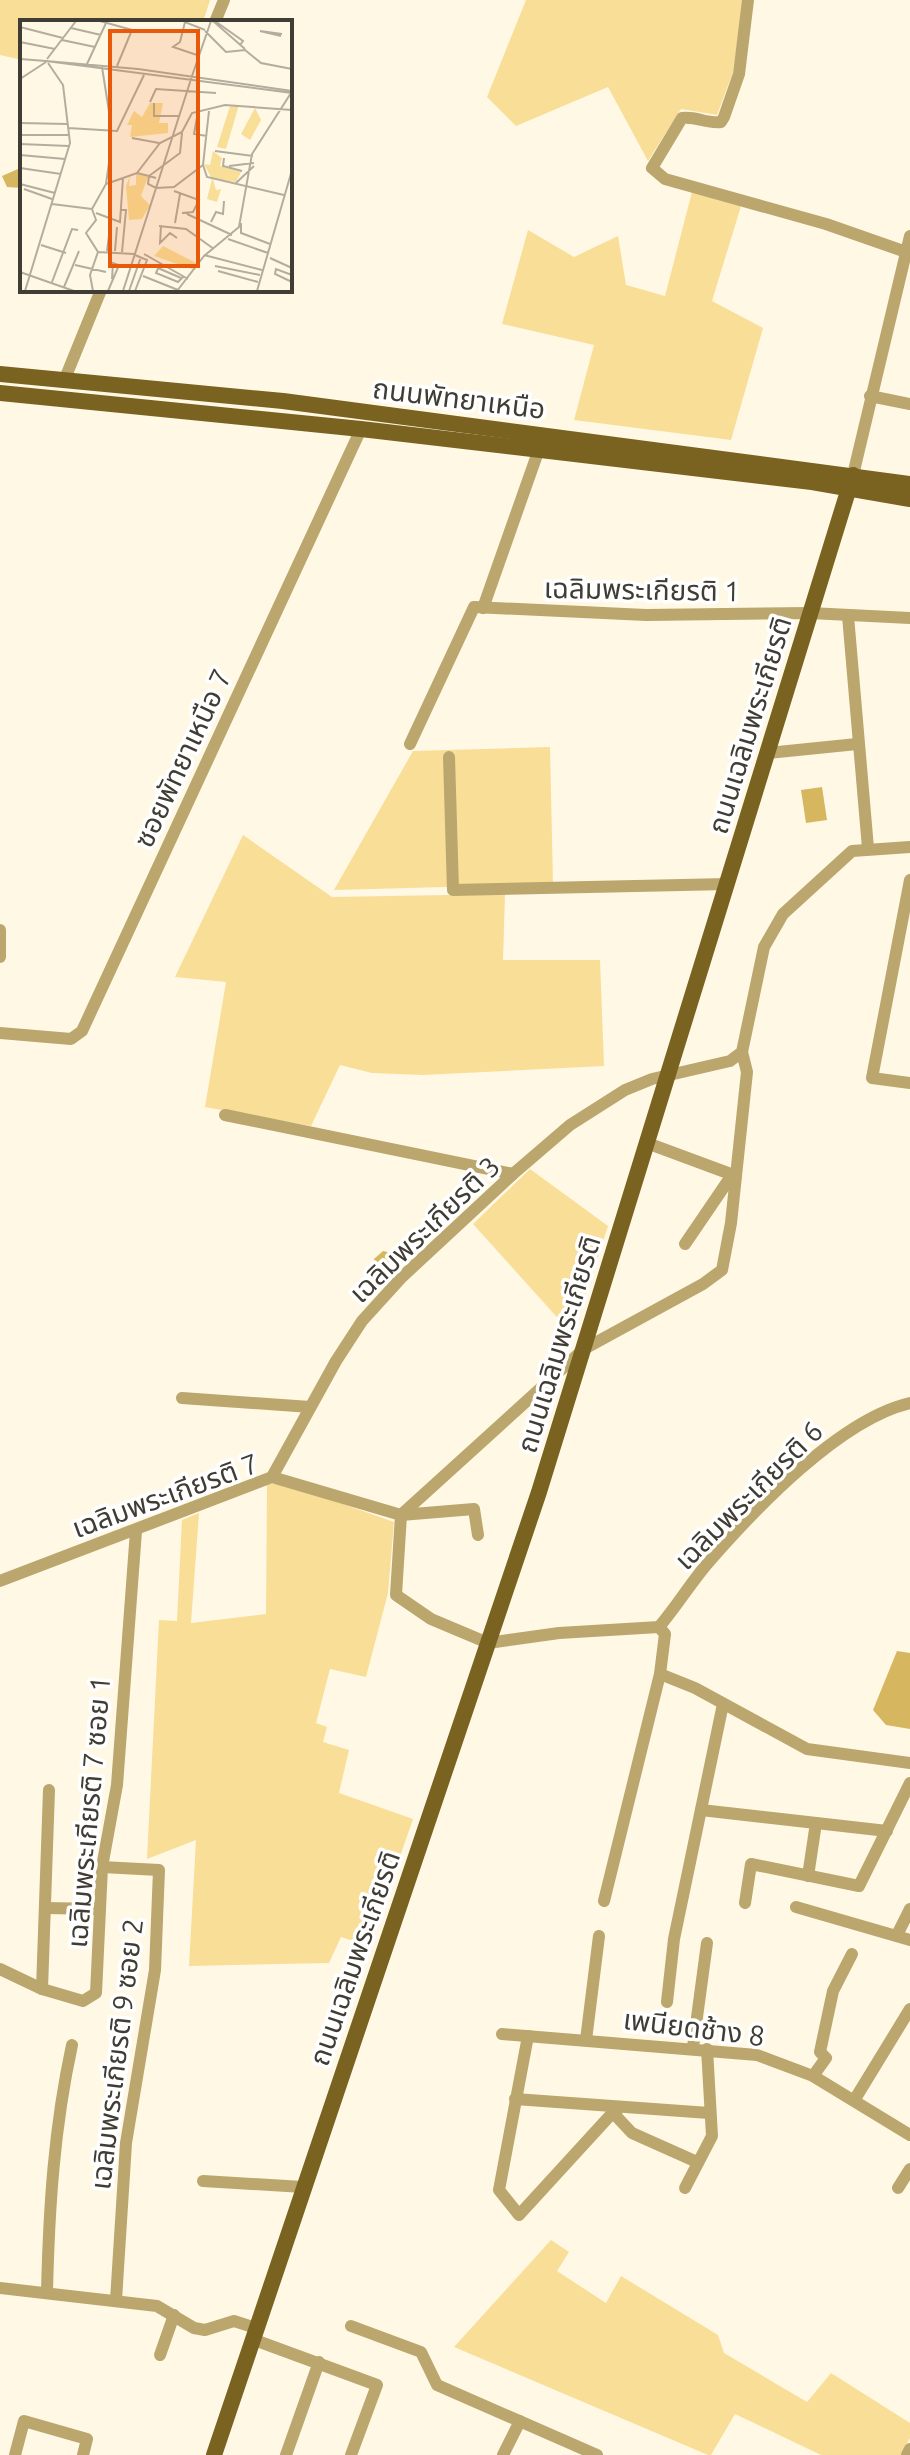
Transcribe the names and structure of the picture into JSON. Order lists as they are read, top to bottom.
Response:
{
  "streets": {
    "main road": ["ถนนพัทยาเหนือ", "ถนนเฉลิมพระเกียรติ"],
    "street": [
      "เฉลิมพระเกียรติ 1",
      "ซอยพัทยาเหนือ 7",
      "เฉลิมพระเกียรติ 3",
      "เฉลิมพระเกียรติ 7",
      "เฉลิมพระเกียรติ 6",
      "เฉลิมพระเกียรติ 7 ซอย 1",
      "เพนียดช้าง 8",
      "เฉลิมพระเกียรติ 9 ซอย 2"
    ]
  },
  "crossings": [
    ["ถนนพัทยาเหนือ", "ถนนเฉลิมพระเกียรติ"],
    ["ถนนพัทยาเหนือ", "ซอยพัทยาเหนือ 7"],
    ["เฉลิมพระเกียรติ 1", "ถนนเฉลิมพระเกียรติ"],
    ["ถนนเฉลิมพระเกียรติ", "เฉลิมพระเกียรติ 3"],
    ["เฉลิมพระเกียรติ 3", "เฉลิมพระเกียรติ 7"],
    ["เฉลิมพระเกียรติ 7", "เฉลิมพระเกียรติ 7 ซอย 1"],
    ["เฉลิมพระเกียรติ 7 ซอย 1", "เฉลิมพระเกียรติ 9 ซอย 2"]
  ]
}
